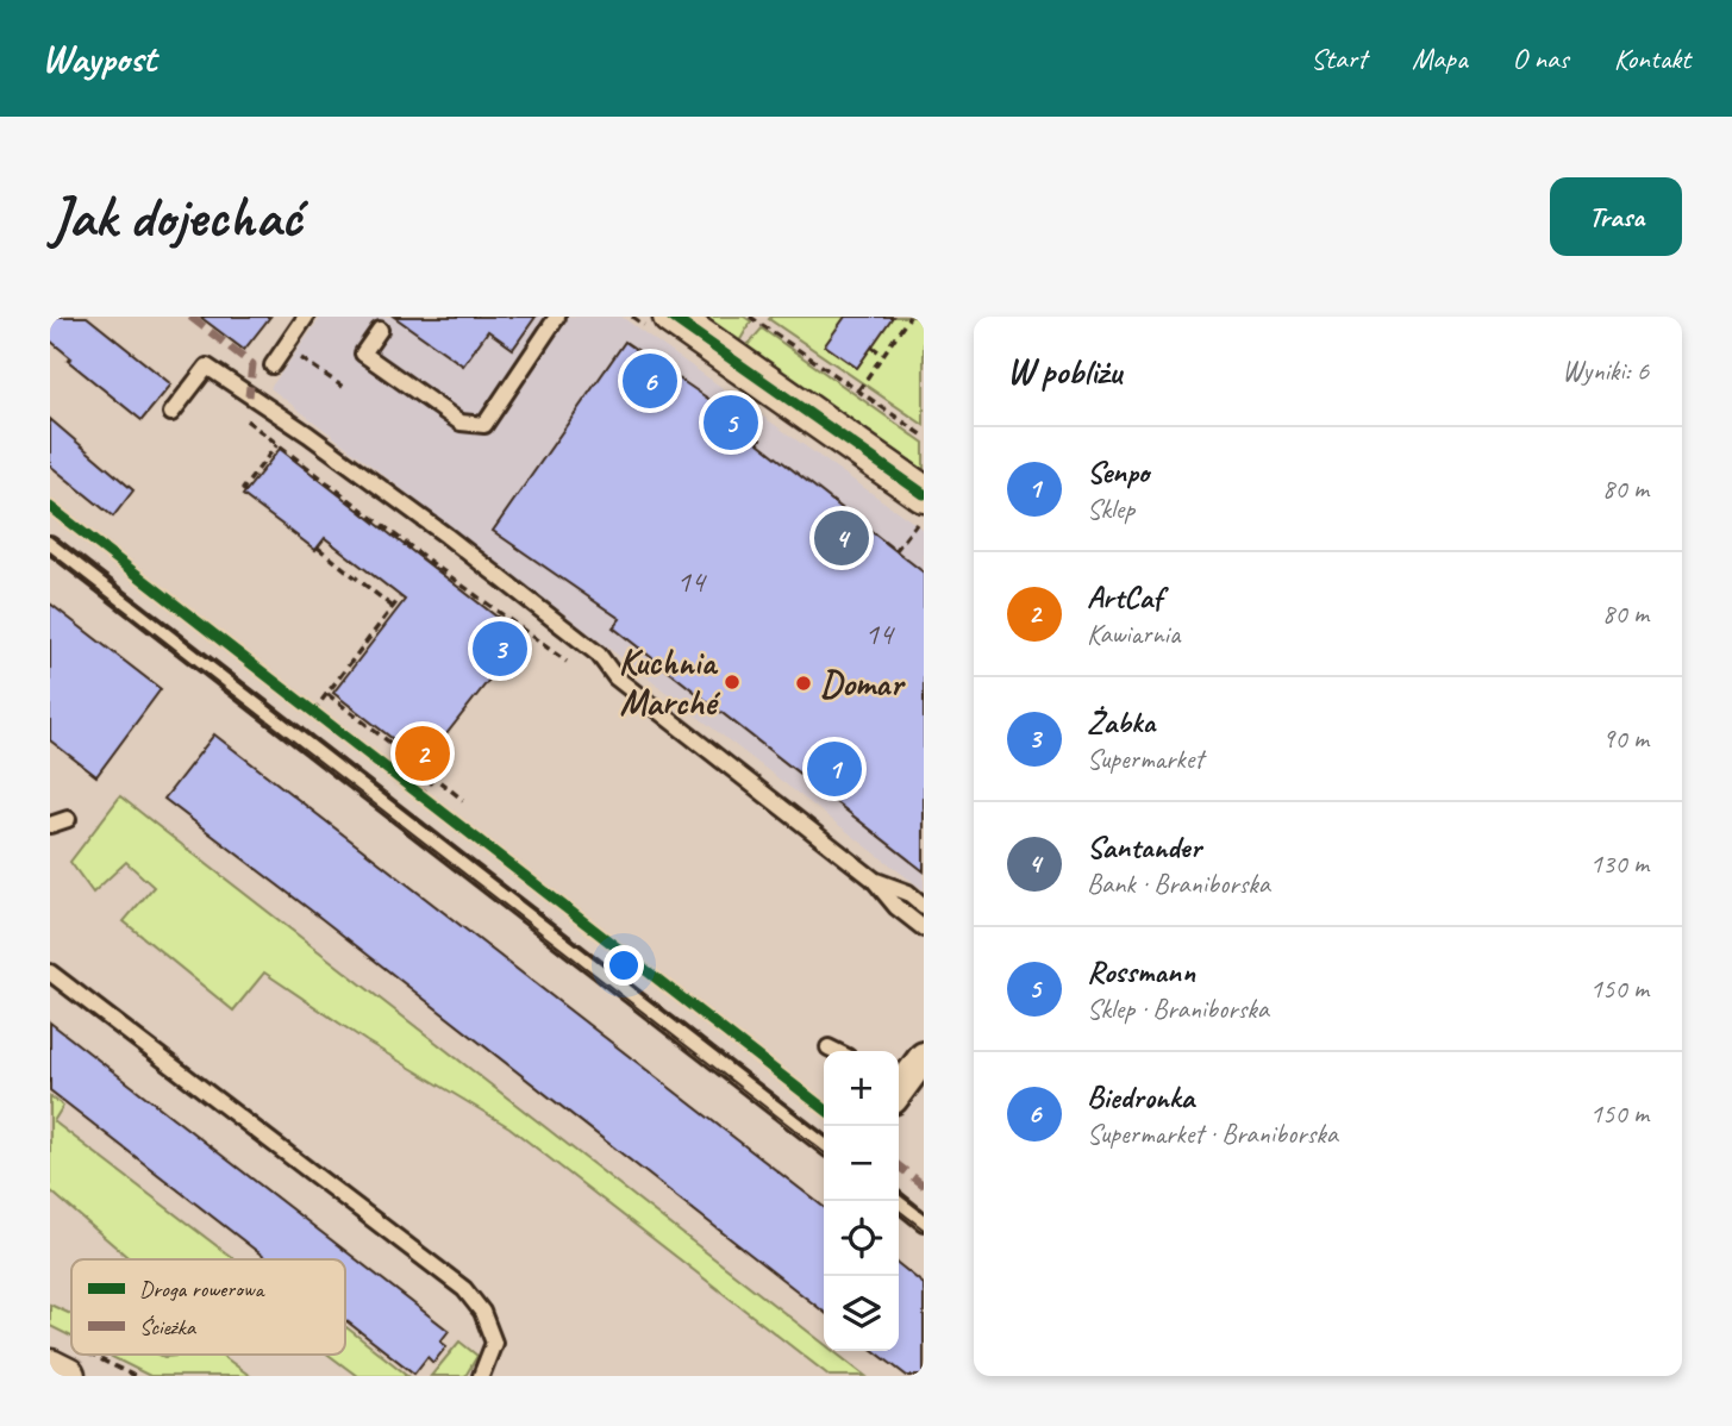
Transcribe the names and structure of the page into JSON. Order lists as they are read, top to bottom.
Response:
{
  "places": ["Kuchnia Marché", "Domar"],
  "house_numbers": ["14", "14"],
  "legend": ["Droga rowerowa", "Ścieżka"],
  "page": {
    "header": "Waypost",
    "nav": [
      "Start",
      "Mapa",
      "O nas",
      "Kontakt"
    ],
    "buttons": "Trasa",
    "title": "Jak dojechać",
    "heading": ["W pobliżu", "Wyniki: 6"],
    "pins": [
      "6",
      "5",
      "4",
      "3",
      "2",
      "1"
    ],
    "list": [
      {
        "mark": "1",
        "name": "Senpo",
        "note": "Sklep",
        "value": "80 m"
      },
      {
        "mark": "2",
        "name": "ArtCaf",
        "note": "Kawiarnia",
        "value": "80 m"
      },
      {
        "mark": "3",
        "name": "Żabka",
        "note": "Supermarket",
        "value": "90 m"
      },
      {
        "mark": "4",
        "name": "Santander",
        "note": "Bank · Braniborska",
        "value": "130 m"
      },
      {
        "mark": "5",
        "name": "Rossmann",
        "note": "Sklep · Braniborska",
        "value": "150 m"
      },
      {
        "mark": "6",
        "name": "Biedronka",
        "note": "Supermarket · Braniborska",
        "value": "150 m"
      }
    ],
    "map_buttons": ["+", "−"]
  }
}
